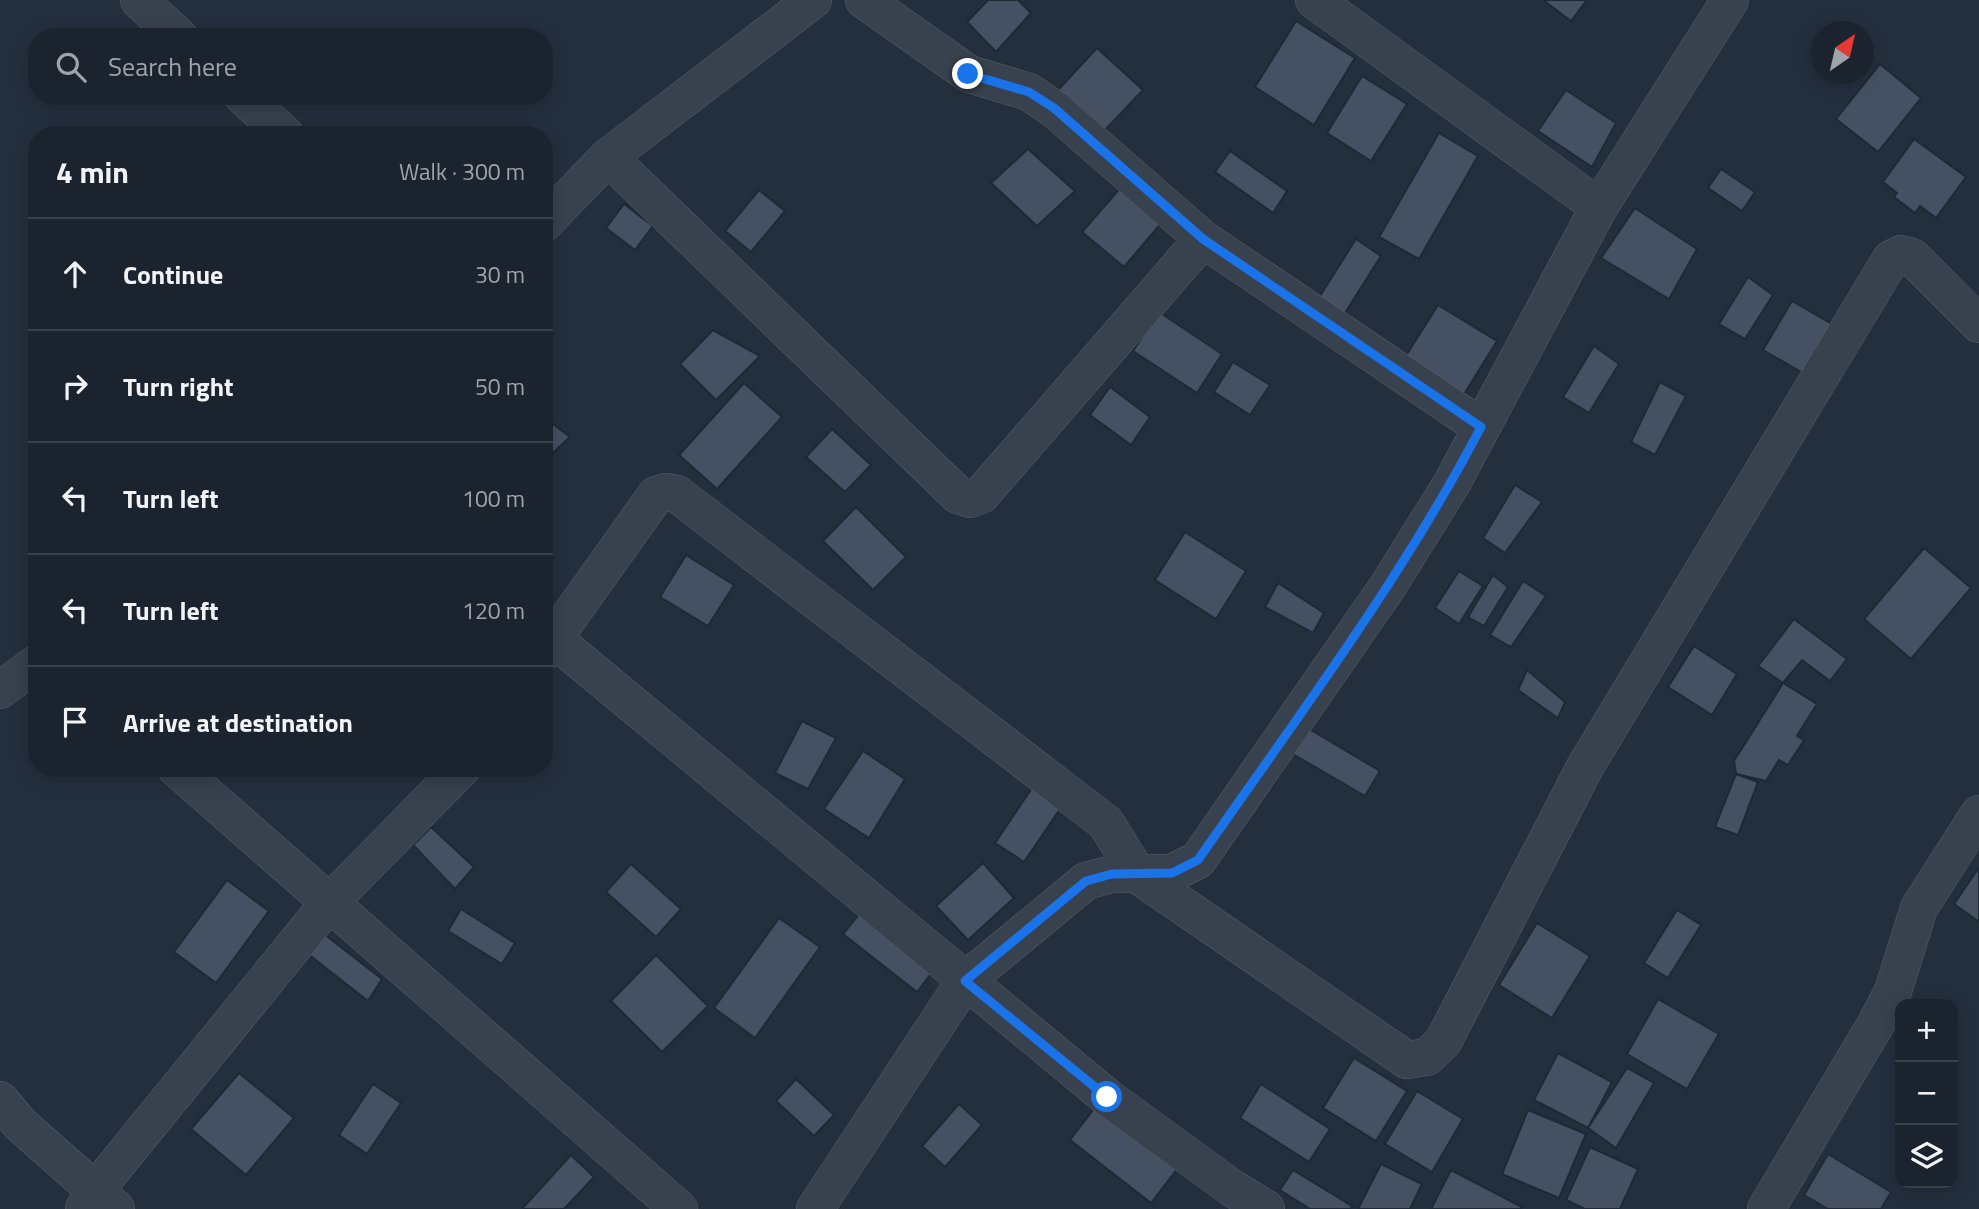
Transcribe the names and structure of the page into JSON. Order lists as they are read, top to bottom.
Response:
{
  "north": "top right",
  "page": {
    "search": "Search here",
    "heading": ["4 min", "Walk · 300 m"],
    "list": [
      ["Continue", "30 m"],
      ["Turn right", "50 m"],
      ["Turn left", "100 m"],
      ["Turn left", "120 m"],
      "Arrive at destination"
    ],
    "map_buttons": ["+", "−"]
  }
}
